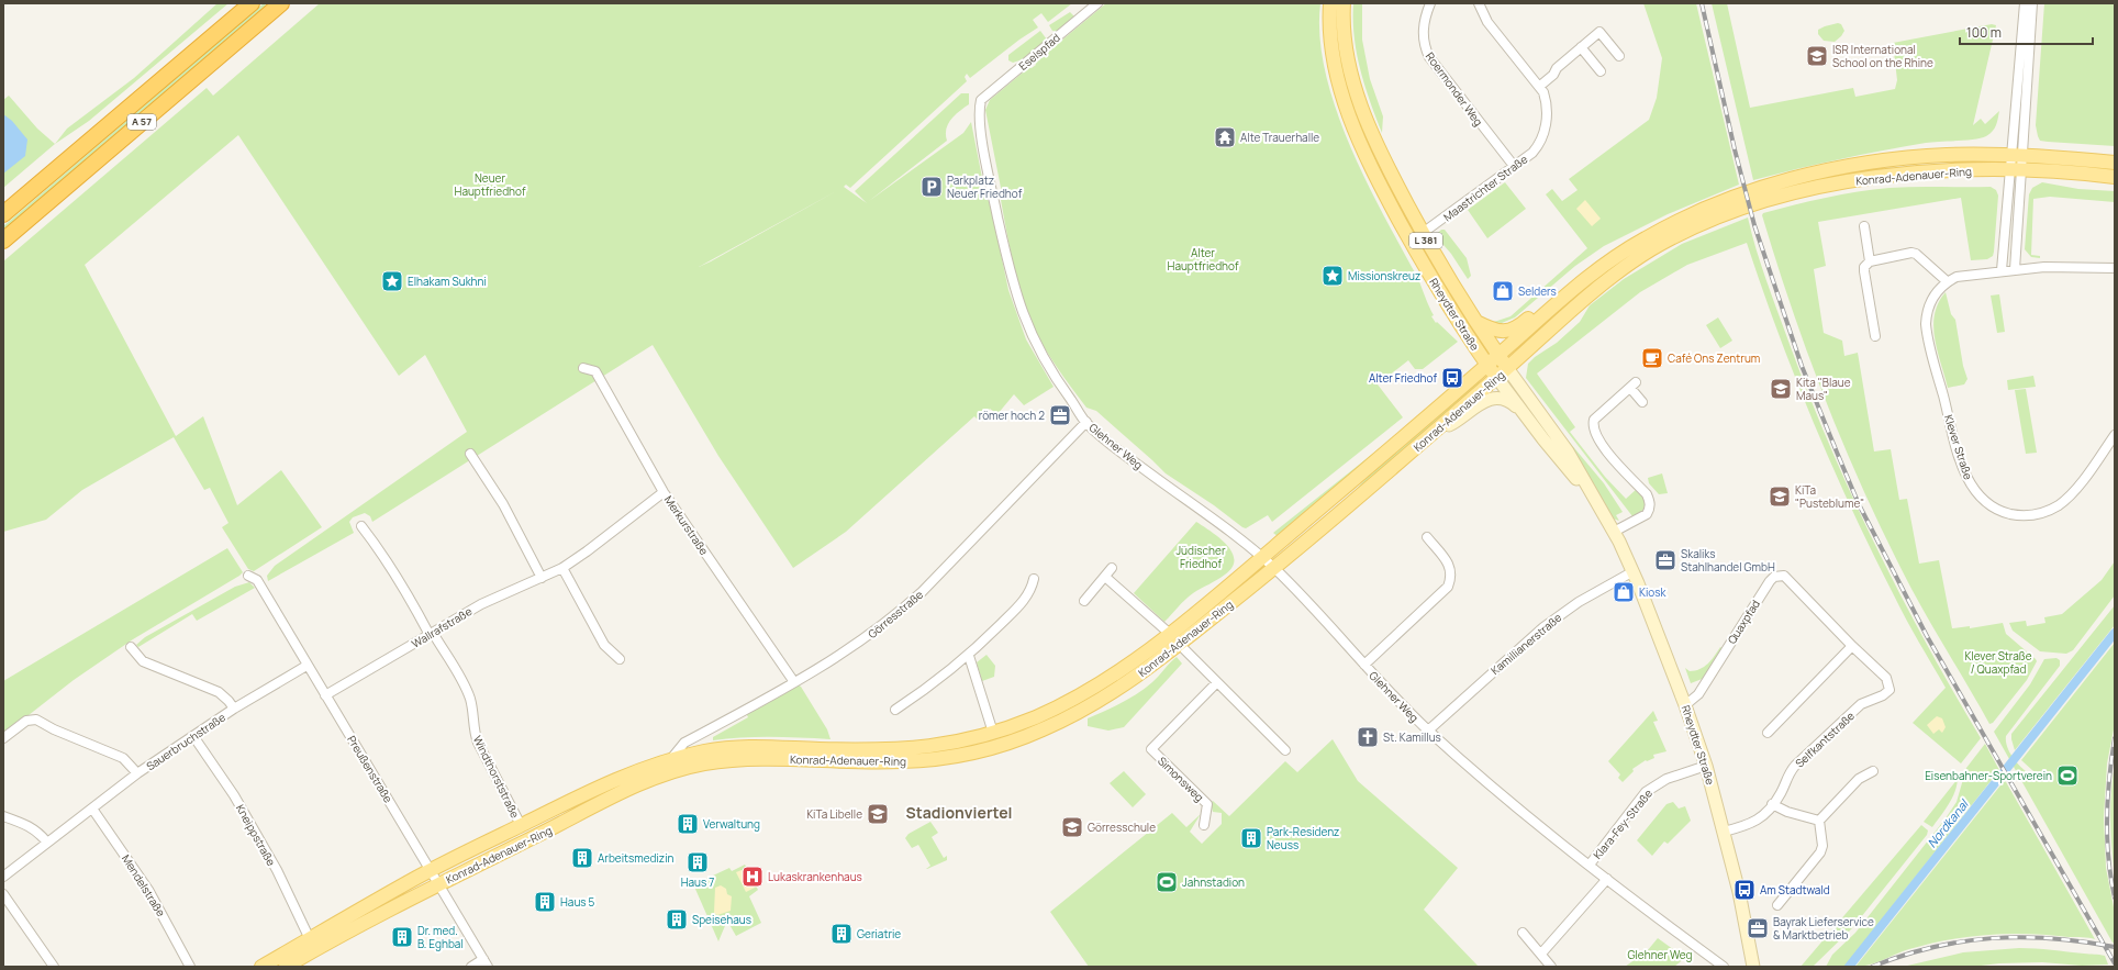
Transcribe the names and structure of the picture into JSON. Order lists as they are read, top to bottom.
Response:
{
  "streets": {
    "highway": ["A 57"],
    "main road": ["Konrad-Adenauer-Ring", "L 381", "Rheydter Straße"],
    "street": [
      "Eselspfad",
      "Roermonder Weg",
      "Maastrichter Straße",
      "Glehner Weg",
      "Klever Straße",
      "Merkurstraße",
      "Görresstraße",
      "Quaxpfad",
      "Wallrafstraße",
      "Kamillianerstraße",
      "Selfkantstraße",
      "Sauerbruchstraße",
      "Preußenstraße",
      "Windthorststraße",
      "Simonsweg",
      "Klara-Fey-Straße",
      "Kneippstraße",
      "Mendelstraße"
    ]
  },
  "crossings": [
    ["Eselspfad", "Glehner Weg"],
    ["Roermonder Weg", "Maastrichter Straße"],
    ["Konrad-Adenauer-Ring", "Rheydter Straße"],
    ["Konrad-Adenauer-Ring", "Glehner Weg"],
    ["Konrad-Adenauer-Ring", "Görresstraße"],
    ["Konrad-Adenauer-Ring", "Preußenstraße"],
    ["Konrad-Adenauer-Ring", "Windthorststraße"],
    ["Konrad-Adenauer-Ring", "Kneippstraße"],
    ["Maastrichter Straße", "Rheydter Straße"],
    ["Rheydter Straße", "Quaxpfad"],
    ["Rheydter Straße", "Kamillianerstraße"],
    ["Rheydter Straße", "Selfkantstraße"],
    ["Rheydter Straße", "Klara-Fey-Straße"],
    ["Glehner Weg", "Görresstraße"],
    ["Glehner Weg", "Kamillianerstraße"],
    ["Glehner Weg", "Klara-Fey-Straße"],
    ["Merkurstraße", "Görresstraße"],
    ["Merkurstraße", "Wallrafstraße"],
    ["Quaxpfad", "Selfkantstraße"],
    ["Wallrafstraße", "Preußenstraße"],
    ["Wallrafstraße", "Windthorststraße"],
    ["Sauerbruchstraße", "Preußenstraße"],
    ["Sauerbruchstraße", "Kneippstraße"],
    ["Sauerbruchstraße", "Mendelstraße"]
  ],
  "districts": ["Stadionviertel"],
  "water": ["Nordkanal"],
  "parks": [
    "Neuer Hauptfriedhof",
    "Alter Hauptfriedhof",
    "Jüdischer Friedhof",
    "Klever Straße / Quaxpfad",
    "Glehner Weg"
  ],
  "places": {
    "school or university": [
      "ISR International School on the Rhine",
      "Kita \"Blaue Maus\"",
      "KiTa \"Pusteblume\"",
      "KiTa Libelle",
      "Görresschule"
    ],
    "temple": ["Alte Trauerhalle"],
    "parking": ["Parkplatz Neuer Friedhof"],
    "place": ["Missionskreuz", "Elhakam Sukhni"],
    "shop": ["Selders", "Kiosk"],
    "cafe": ["Café Ons Zentrum"],
    "bus stop": ["Alter Friedhof", "Am Stadtwald"],
    "office": ["römer hoch 2", "Skaliks Stahlhandel GmbH", "Bayrak Lieferservice & Marktbetrieb"],
    "church": ["St. Kamillus"],
    "sports": ["Eisenbahner-Sportverein", "Jahnstadion"],
    "building": [
      "Verwaltung",
      "Park-Residenz Neuss",
      "Arbeitsmedizin",
      "Haus 7",
      "Haus 5",
      "Speisehaus",
      "Geriatrie",
      "Dr. med. B. Eghbal"
    ],
    "hospital": ["Lukaskrankenhaus"]
  },
  "scale_bar": "100 m"
}
